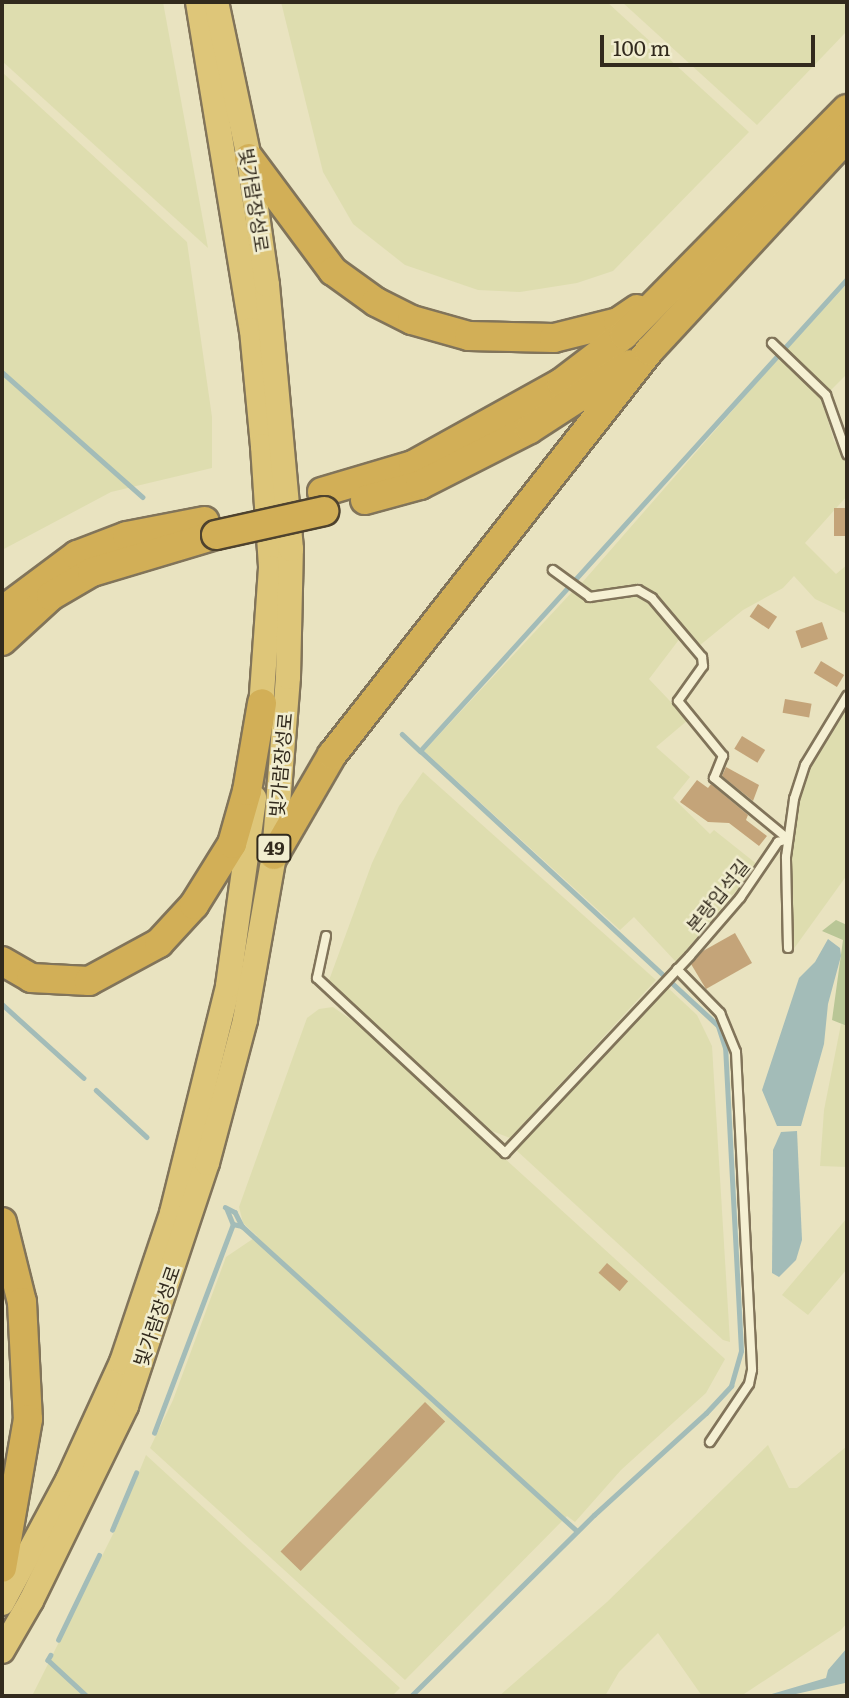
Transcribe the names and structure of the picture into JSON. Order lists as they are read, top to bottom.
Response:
{
  "streets": {
    "highway": ["빛가람장성로", "49"],
    "lane": ["본량입석길"]
  },
  "scale_bar": "100 m"
}
